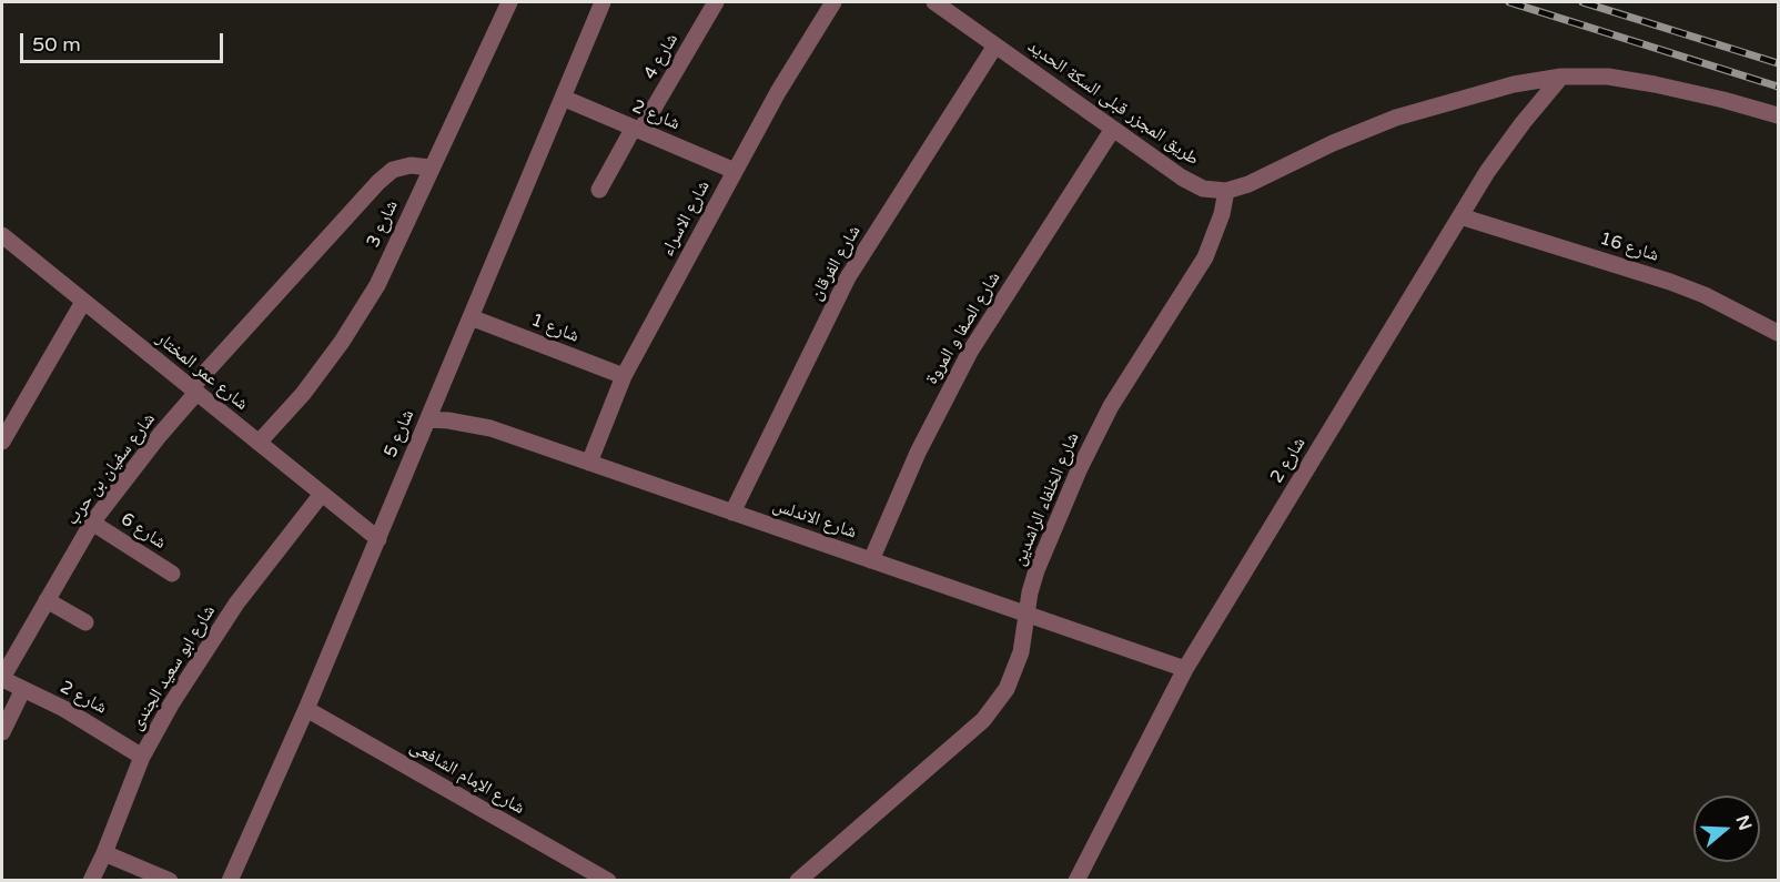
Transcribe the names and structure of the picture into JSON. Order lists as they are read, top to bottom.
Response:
{
  "streets": {
    "street": [
      "شارع 4",
      "طريق المجزر قبلى السكة الحديد",
      "شارع 2",
      "شارع الاسراء",
      "شارع 3",
      "شارع 16",
      "شارع الفرقان",
      "شارع 1",
      "شارع الصفا و المروة",
      "شارع عمر المختار",
      "شارع 5",
      "شارع سفيان بن حرب",
      "شارع الخلفاء الراشدين",
      "شارع الاندلس",
      "شارع 6",
      "شارع ابو سعيد الجندى",
      "شارع الإمام الشافعى"
    ]
  },
  "crossings": [
    ["شارع 4", "شارع 2"],
    ["طريق المجزر قبلى السكة الحديد", "شارع الفرقان"],
    ["طريق المجزر قبلى السكة الحديد", "شارع الصفا و المروة"],
    ["طريق المجزر قبلى السكة الحديد", "شارع الخلفاء الراشدين"],
    ["شارع 2", "شارع الاسراء"],
    ["شارع 2", "شارع 16"],
    ["شارع 2", "شارع 5"],
    ["شارع 2", "شارع سفيان بن حرب"],
    ["شارع 2", "شارع الاندلس"],
    ["شارع 2", "شارع ابو سعيد الجندى"],
    ["شارع الاسراء", "شارع 1"],
    ["شارع الاسراء", "شارع الاندلس"],
    ["شارع 3", "شارع عمر المختار"],
    ["شارع 3", "شارع سفيان بن حرب"],
    ["شارع الفرقان", "شارع الاندلس"],
    ["شارع 1", "شارع 5"],
    ["شارع الصفا و المروة", "شارع الاندلس"],
    ["شارع عمر المختار", "شارع 5"],
    ["شارع عمر المختار", "شارع سفيان بن حرب"],
    ["شارع عمر المختار", "شارع ابو سعيد الجندى"],
    ["شارع 5", "شارع الاندلس"],
    ["شارع 5", "شارع الإمام الشافعى"],
    ["شارع سفيان بن حرب", "شارع 6"],
    ["شارع الخلفاء الراشدين", "شارع الاندلس"]
  ],
  "scale_bar": "50 m",
  "north": "right"
}
